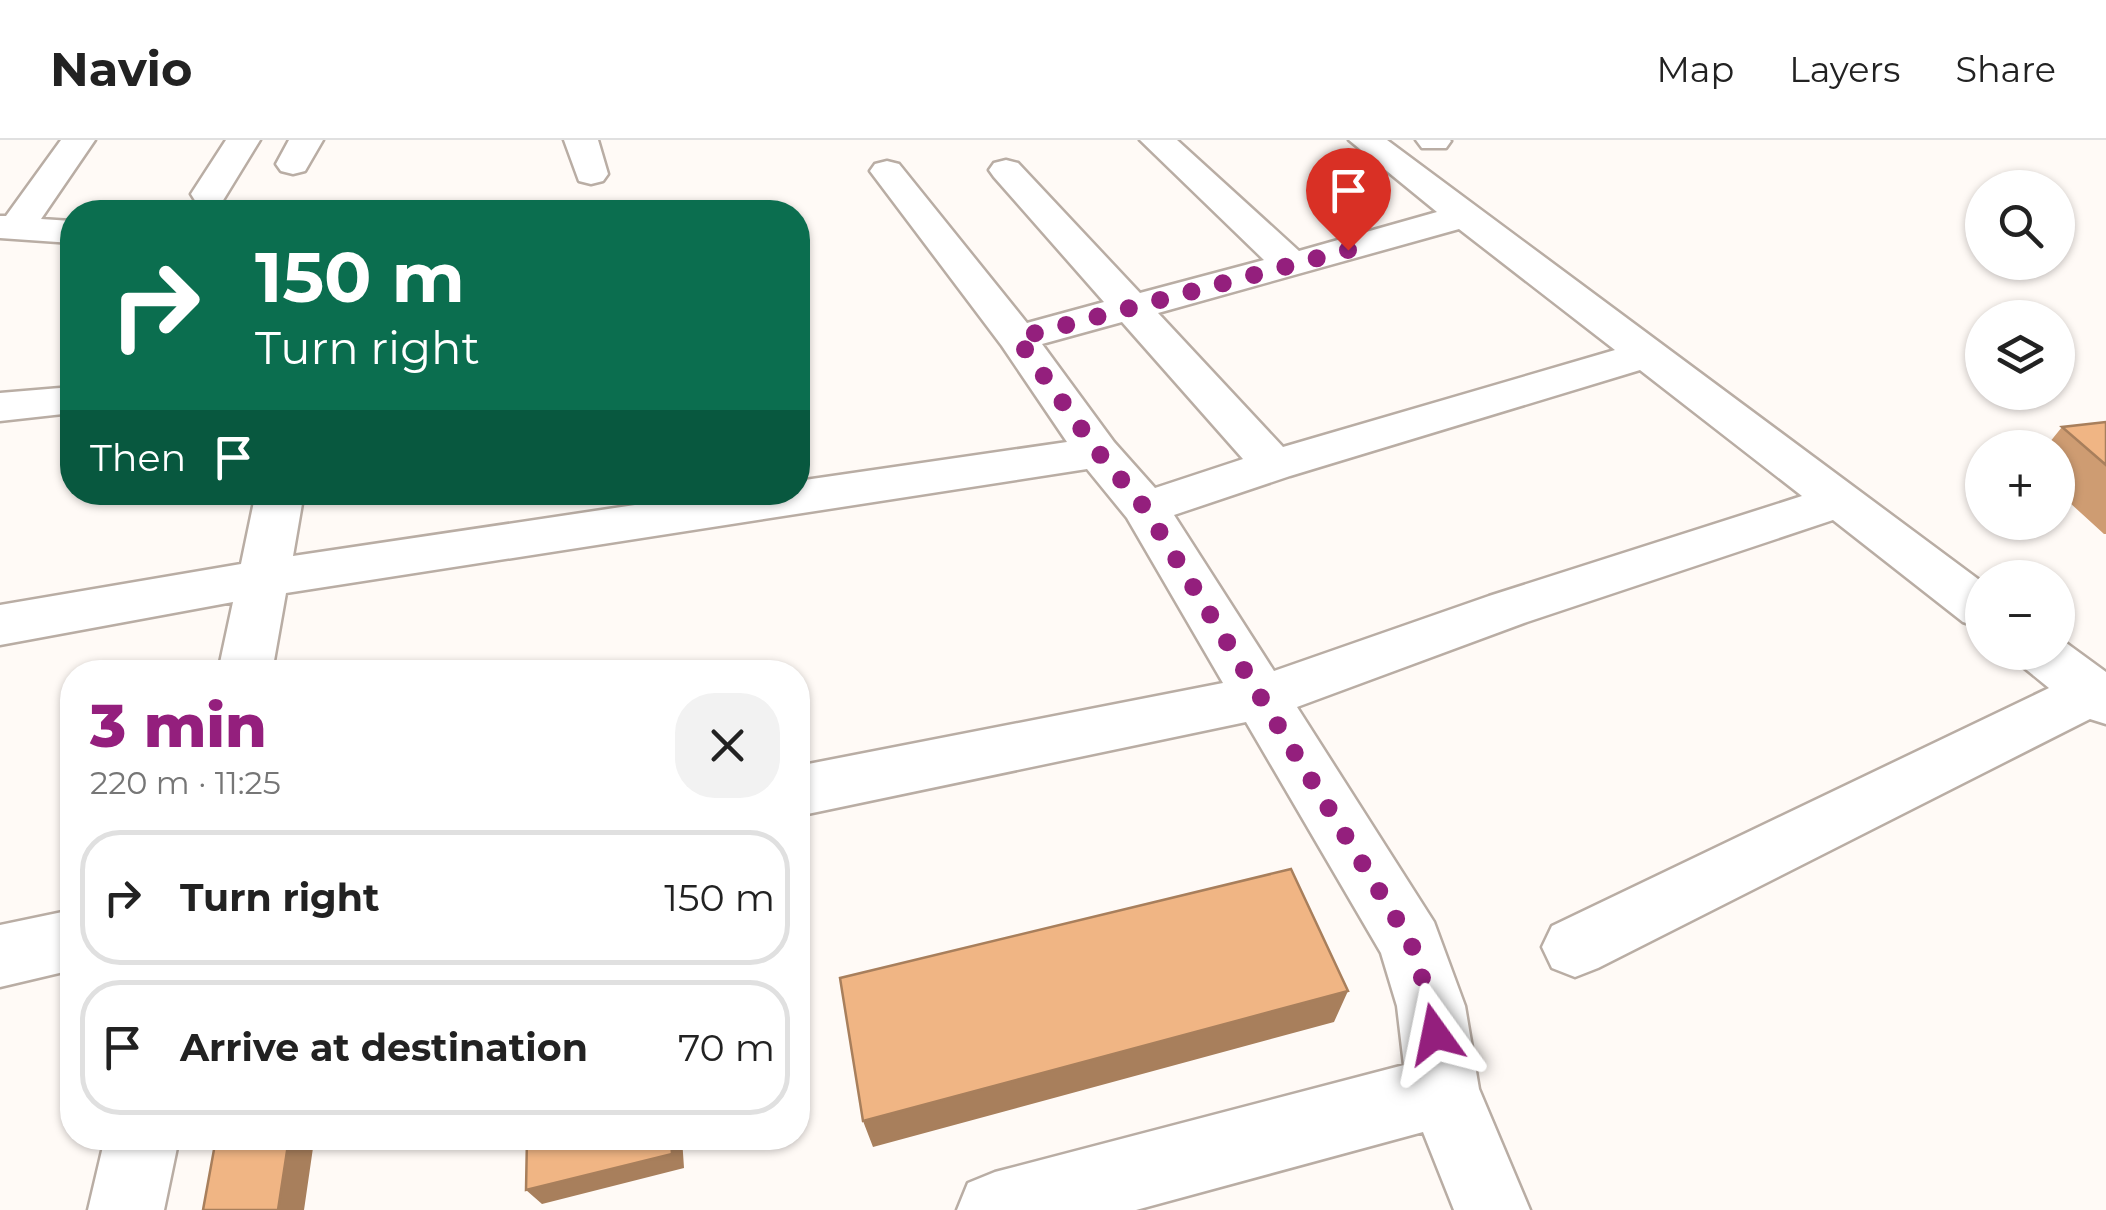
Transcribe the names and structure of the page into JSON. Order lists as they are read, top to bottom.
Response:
{
  "page": {
    "header": "Navio",
    "nav": ["Map", "Layers", "Share"],
    "map_buttons": ["+", "−"],
    "turn": ["150 m", "Turn right"],
    "then": "Then",
    "heading": ["3 min", "220 m · 11:25"],
    "list": [
      {
        "name": "Turn right",
        "value": "150 m"
      },
      {
        "name": "Arrive at destination",
        "value": "70 m"
      }
    ]
  }
}
